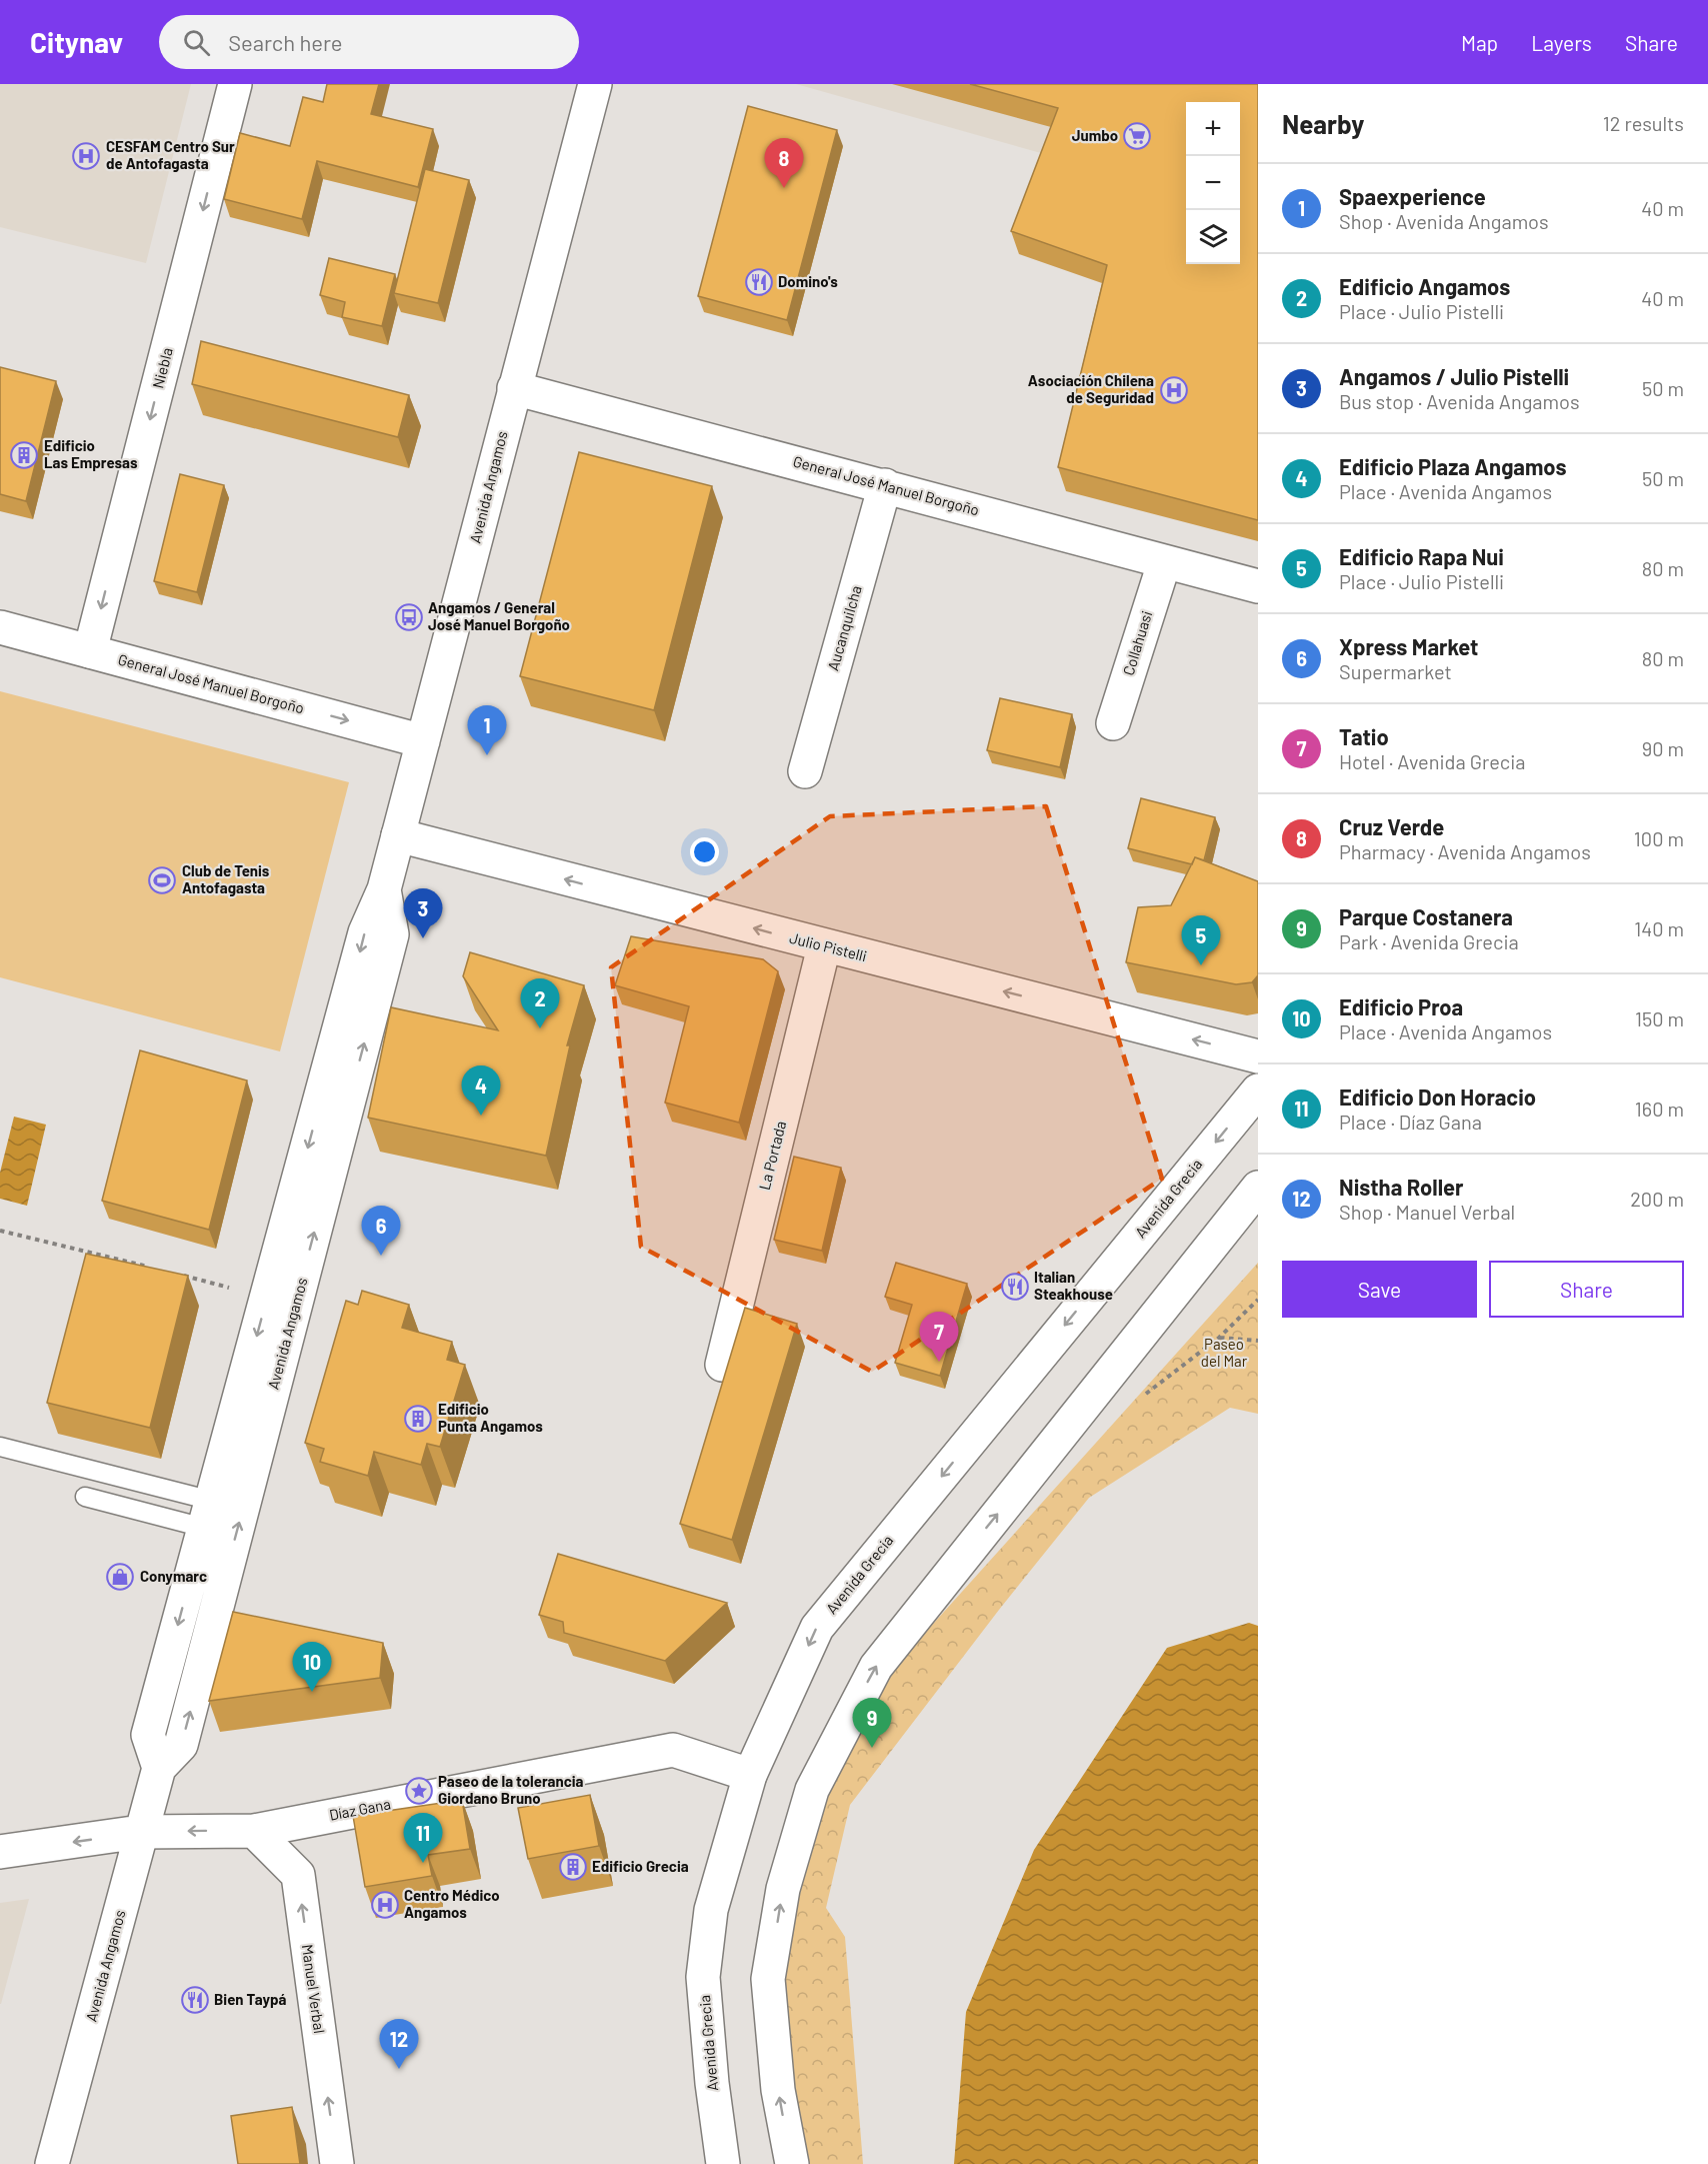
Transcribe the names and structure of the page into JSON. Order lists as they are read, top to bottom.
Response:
{
  "streets": {
    "main road": [
      "Niebla",
      "General José Manuel Borgoño",
      "Avenida Angamos",
      "Aucanquilcha",
      "Collahuasi",
      "Julio Pistelli",
      "La Portada",
      "Avenida Grecia",
      "Díaz Gana",
      "Manuel Verbal"
    ]
  },
  "crossings": [
    ["Niebla", "General José Manuel Borgoño"],
    ["General José Manuel Borgoño", "Avenida Angamos"],
    ["General José Manuel Borgoño", "Aucanquilcha"],
    ["General José Manuel Borgoño", "Collahuasi"],
    ["Avenida Angamos", "Julio Pistelli"],
    ["Avenida Angamos", "Díaz Gana"],
    ["Julio Pistelli", "La Portada"],
    ["Avenida Grecia", "Díaz Gana"],
    ["Díaz Gana", "Manuel Verbal"]
  ],
  "one_way": ["Niebla", "Julio Pistelli", "Manuel Verbal"],
  "parks": ["Paseo del Mar"],
  "places": {
    "supermarket": ["Jumbo"],
    "hospital": ["CESFAM Centro Sur de Antofagasta", "Asociación Chilena de Seguridad", "Centro Médico Angamos"],
    "restaurant": ["Domino's", "Italian Steakhouse", "Bien Taypá"],
    "building": ["Edificio Las Empresas", "Edificio Punta Angamos", "Edificio Grecia"],
    "bus stop": ["Angamos / General José Manuel Borgoño"],
    "sports": ["Club de Tenis Antofagasta"],
    "shop": ["Conymarc"],
    "place": ["Paseo de la tolerancia Giordano Bruno"]
  },
  "page": {
    "header": "Citynav",
    "search": "Search here",
    "nav": ["Map", "Layers", "Share"],
    "heading": ["Nearby", "12 results"],
    "map_buttons": ["+", "−"],
    "pins": [
      "8",
      "1",
      "3",
      "5",
      "2",
      "4",
      "6",
      "7",
      "10",
      "9",
      "11",
      "12"
    ],
    "list": [
      {
        "mark": "1",
        "name": "Spaexperience",
        "note": "Shop · Avenida Angamos",
        "value": "40 m"
      },
      {
        "mark": "2",
        "name": "Edificio Angamos",
        "note": "Place · Julio Pistelli",
        "value": "40 m"
      },
      {
        "mark": "3",
        "name": "Angamos / Julio Pistelli",
        "note": "Bus stop · Avenida Angamos",
        "value": "50 m"
      },
      {
        "mark": "4",
        "name": "Edificio Plaza Angamos",
        "note": "Place · Avenida Angamos",
        "value": "50 m"
      },
      {
        "mark": "5",
        "name": "Edificio Rapa Nui",
        "note": "Place · Julio Pistelli",
        "value": "80 m"
      },
      {
        "mark": "6",
        "name": "Xpress Market",
        "note": "Supermarket",
        "value": "80 m"
      },
      {
        "mark": "7",
        "name": "Tatio",
        "note": "Hotel · Avenida Grecia",
        "value": "90 m"
      },
      {
        "mark": "8",
        "name": "Cruz Verde",
        "note": "Pharmacy · Avenida Angamos",
        "value": "100 m"
      },
      {
        "mark": "9",
        "name": "Parque Costanera",
        "note": "Park · Avenida Grecia",
        "value": "140 m"
      },
      {
        "mark": "10",
        "name": "Edificio Proa",
        "note": "Place · Avenida Angamos",
        "value": "150 m"
      },
      {
        "mark": "11",
        "name": "Edificio Don Horacio",
        "note": "Place · Díaz Gana",
        "value": "160 m"
      },
      {
        "mark": "12",
        "name": "Nistha Roller",
        "note": "Shop · Manuel Verbal",
        "value": "200 m"
      }
    ],
    "buttons": ["Save", "Share"]
  }
}
